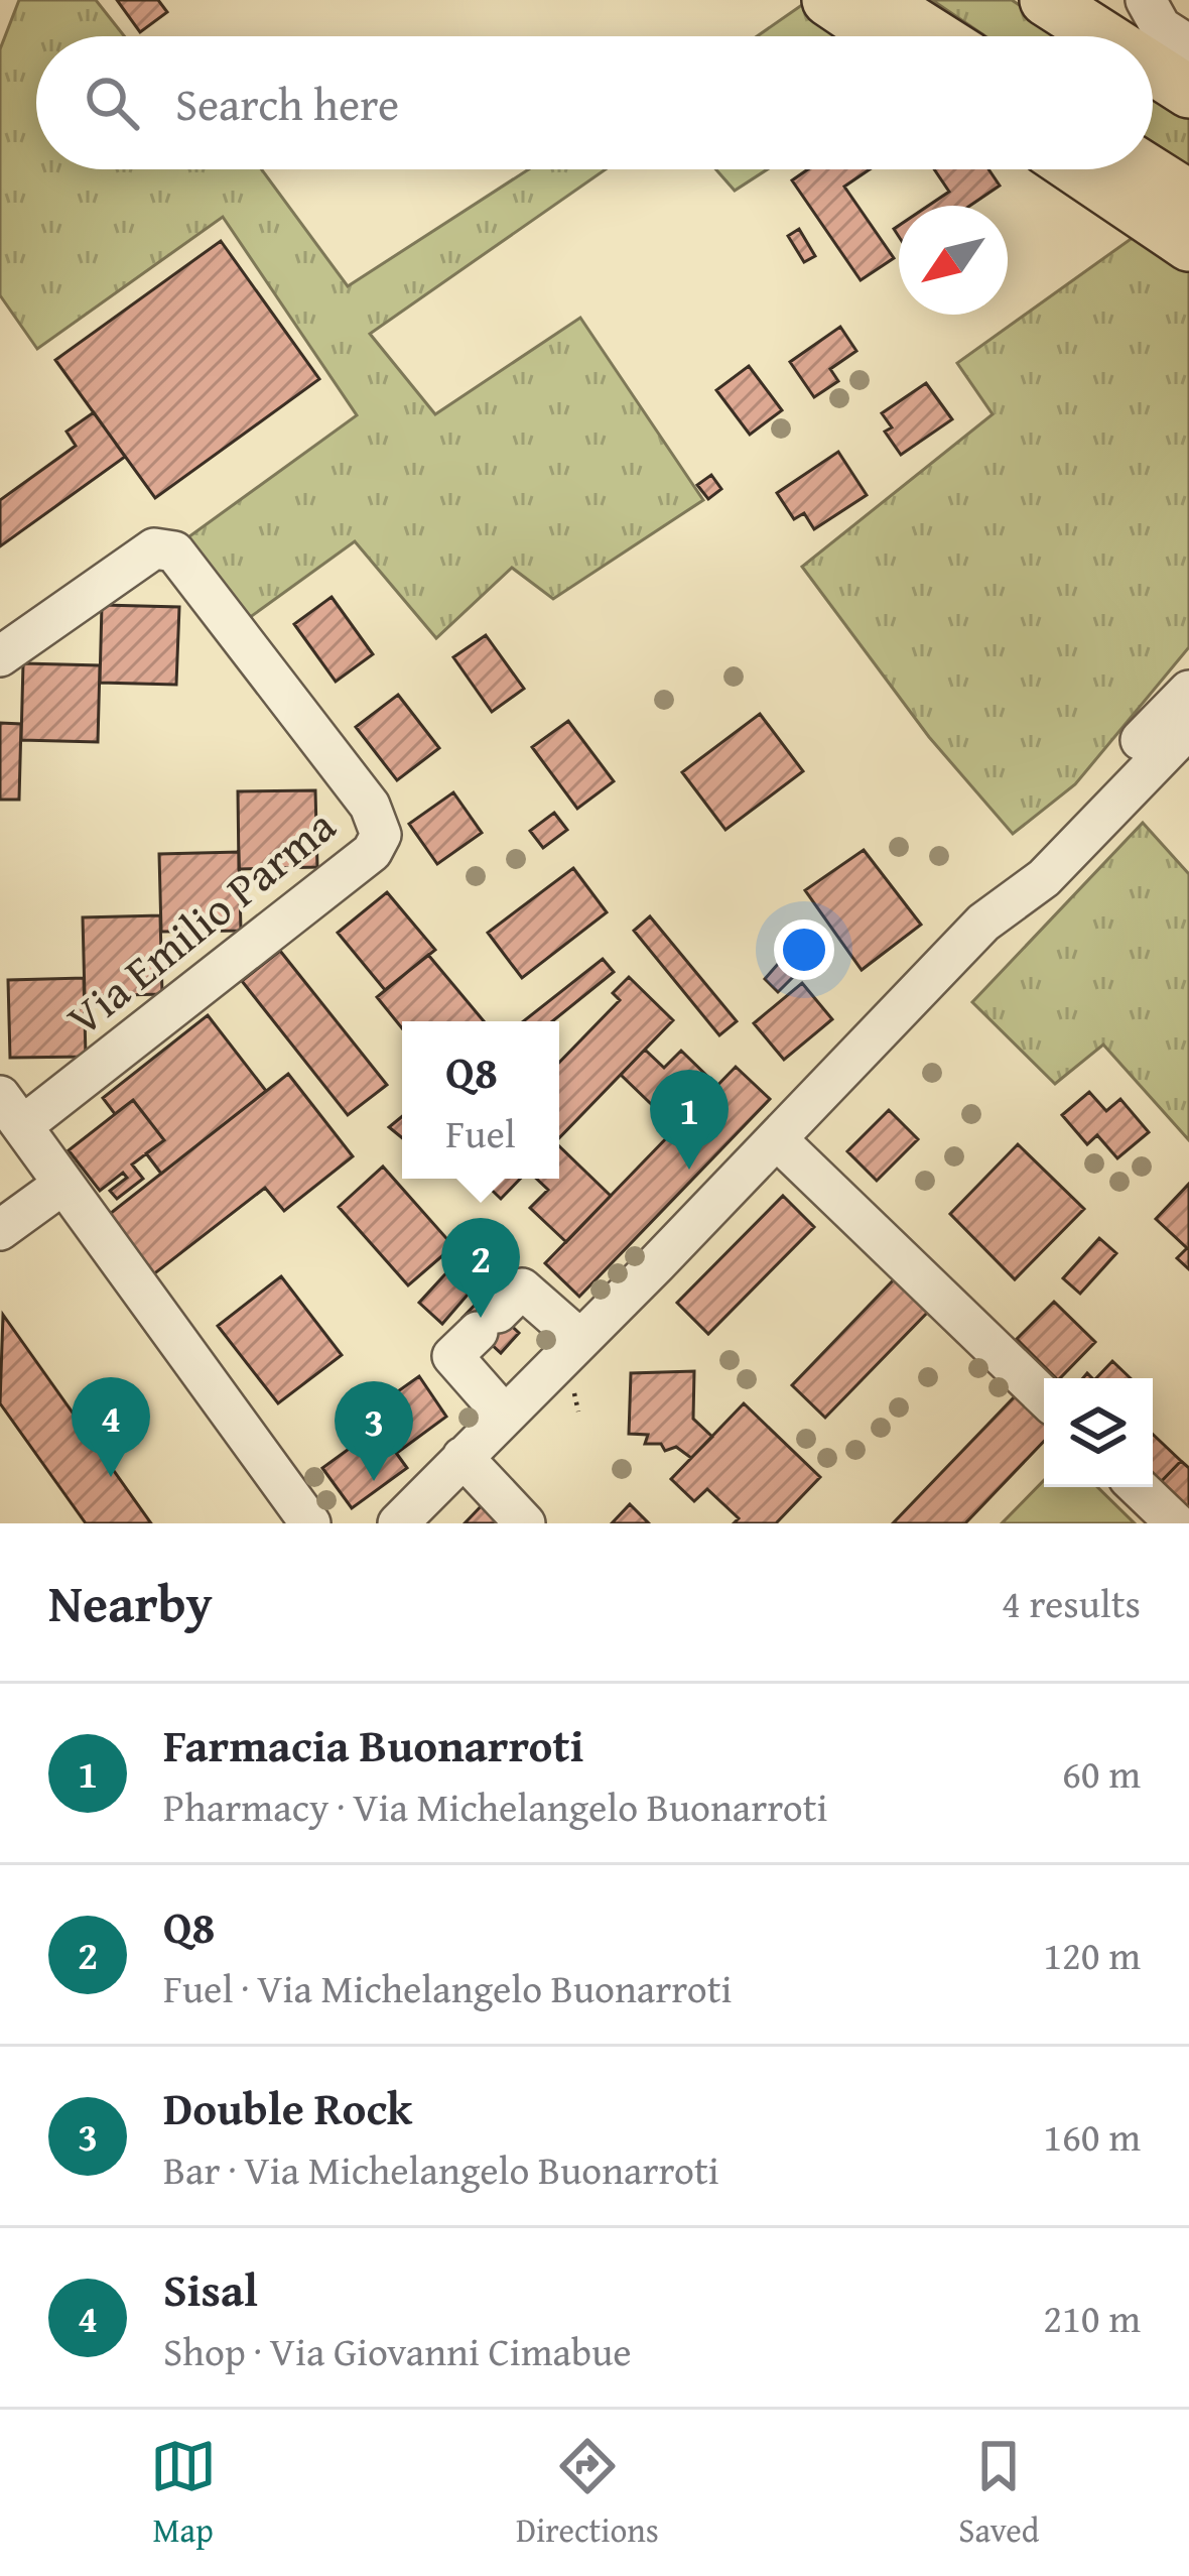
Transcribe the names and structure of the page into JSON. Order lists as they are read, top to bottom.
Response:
{
  "streets": {
    "street": ["Via Emilio Parma"]
  },
  "north": "bottom left",
  "page": {
    "search": "Search here",
    "popup": ["Q8", "Fuel"],
    "pins": [
      "1",
      "2",
      "4",
      "3"
    ],
    "heading": ["Nearby", "4 results"],
    "list": [
      {
        "mark": "1",
        "name": "Farmacia Buonarroti",
        "note": "Pharmacy · Via Michelangelo Buonarroti",
        "value": "60 m"
      },
      {
        "mark": "2",
        "name": "Q8",
        "note": "Fuel · Via Michelangelo Buonarroti",
        "value": "120 m"
      },
      {
        "mark": "3",
        "name": "Double Rock",
        "note": "Bar · Via Michelangelo Buonarroti",
        "value": "160 m"
      },
      {
        "mark": "4",
        "name": "Sisal",
        "note": "Shop · Via Giovanni Cimabue",
        "value": "210 m"
      }
    ],
    "nav": ["Map", "Directions", "Saved"]
  }
}
